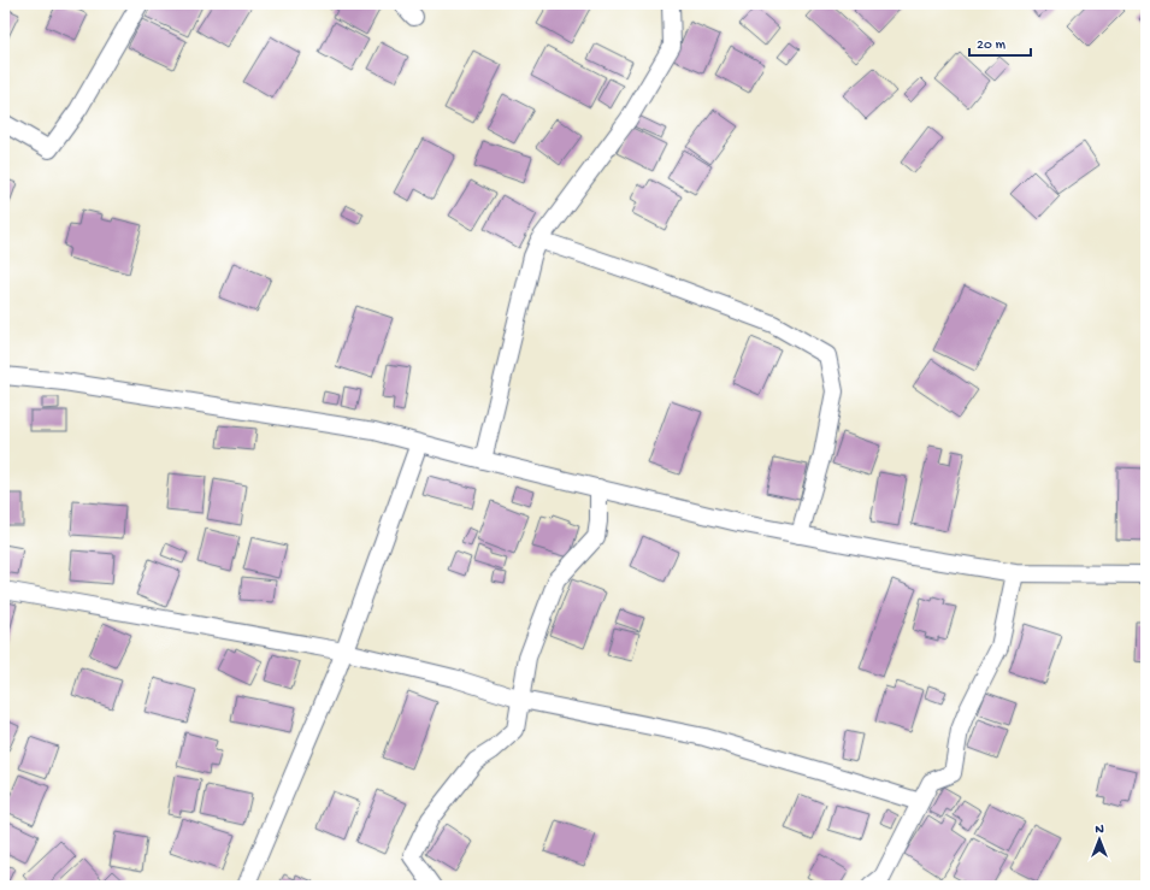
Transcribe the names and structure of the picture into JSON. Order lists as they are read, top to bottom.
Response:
{
  "scale_bar": "20 m",
  "north": "top"
}
